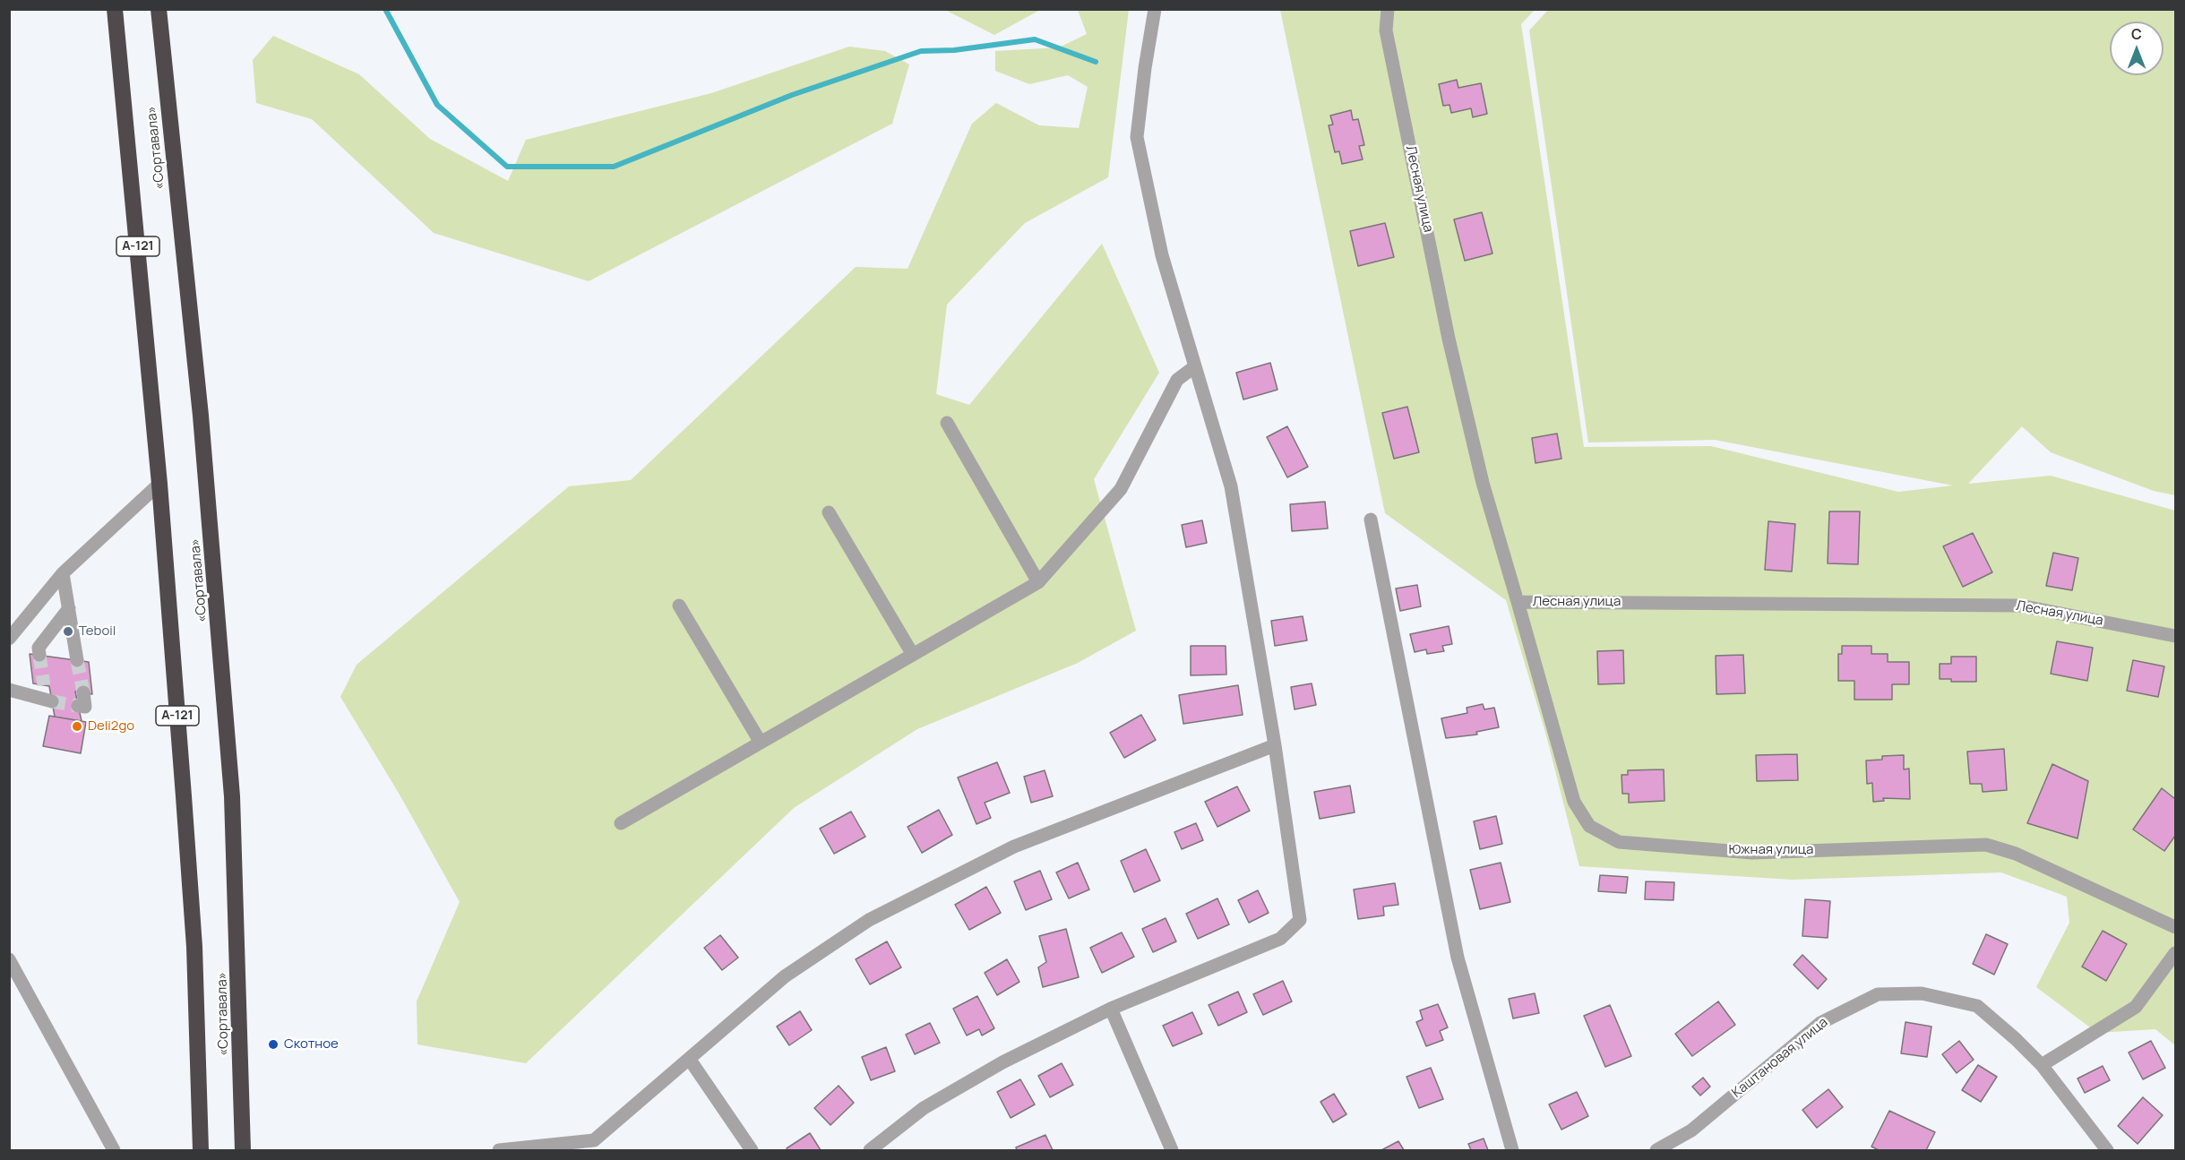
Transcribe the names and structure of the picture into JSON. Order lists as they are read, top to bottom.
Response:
{
  "streets": {
    "highway": ["«Сортавала»", "А-121"],
    "street": ["Лесная улица", "Южная улица", "Каштановая улица"]
  },
  "crossings": [
    ["Лесная улица", "Южная улица"]
  ],
  "places": ["Teboil", "Deli2go", "Скотное"],
  "north": "top"
}
